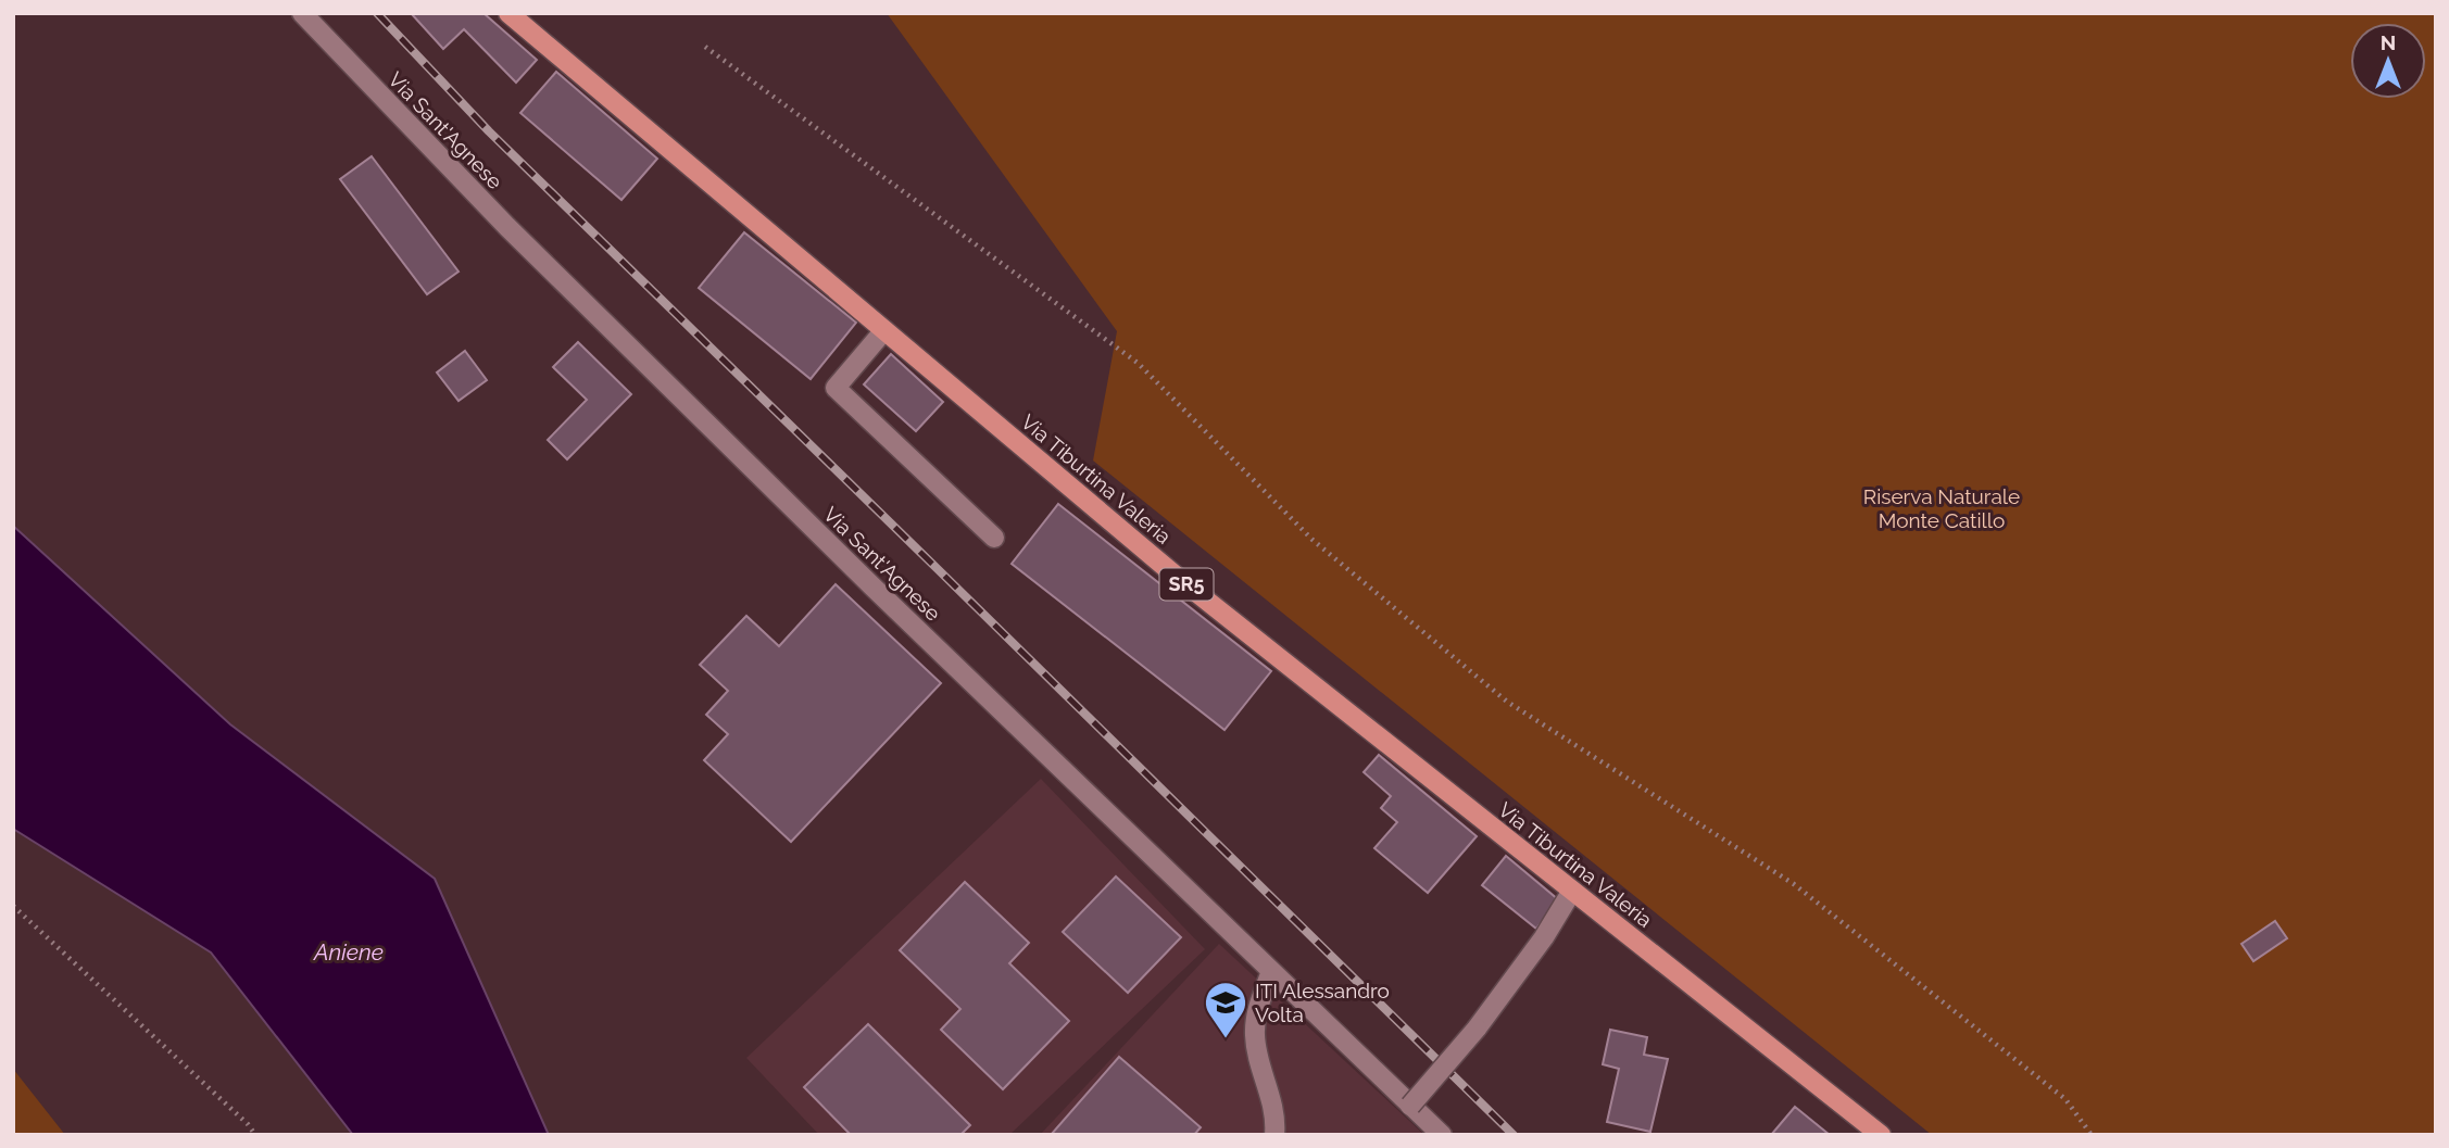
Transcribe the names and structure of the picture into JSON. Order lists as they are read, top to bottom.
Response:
{
  "streets": {
    "main road": ["Via Tiburtina Valeria", "SR5"],
    "street": ["Via Sant'Agnese"]
  },
  "water": ["Aniene"],
  "parks": ["Riserva Naturale Monte Catillo"],
  "places": {
    "school or university": ["ITI Alessandro Volta"]
  },
  "north": "top"
}
